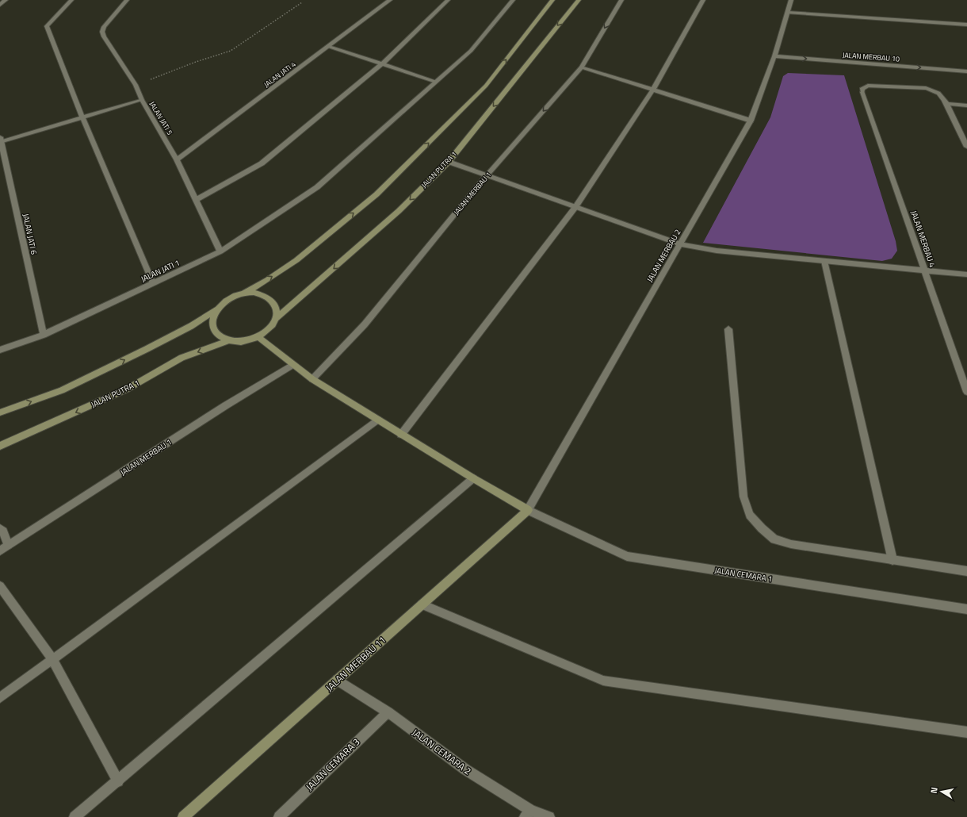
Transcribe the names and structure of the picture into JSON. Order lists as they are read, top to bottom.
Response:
{
  "streets": {
    "main road": ["JALAN PUTRA 1", "JALAN MERBAU 11"],
    "street": [
      "JALAN MERBAU 10",
      "JALAN JATI 4",
      "JALAN JATI 5",
      "JALAN MERBAU 1",
      "JALAN JATI 6",
      "JALAN MERBAU 4",
      "JALAN MERBAU 2",
      "JALAN JATI 1",
      "JALAN CEMARA 1",
      "JALAN CEMARA 2",
      "JALAN CEMARA 3"
    ]
  },
  "crossings": [
    ["JALAN MERBAU 10", "JALAN MERBAU 2"],
    ["JALAN JATI 4", "JALAN JATI 5"],
    ["JALAN JATI 5", "JALAN JATI 1"],
    ["JALAN JATI 6", "JALAN JATI 1"],
    ["JALAN MERBAU 2", "JALAN CEMARA 1"],
    ["JALAN MERBAU 2", "JALAN MERBAU 11"],
    ["JALAN CEMARA 1", "JALAN MERBAU 11"],
    ["JALAN MERBAU 11", "JALAN CEMARA 2"],
    ["JALAN CEMARA 2", "JALAN CEMARA 3"]
  ],
  "north": "left"
}
